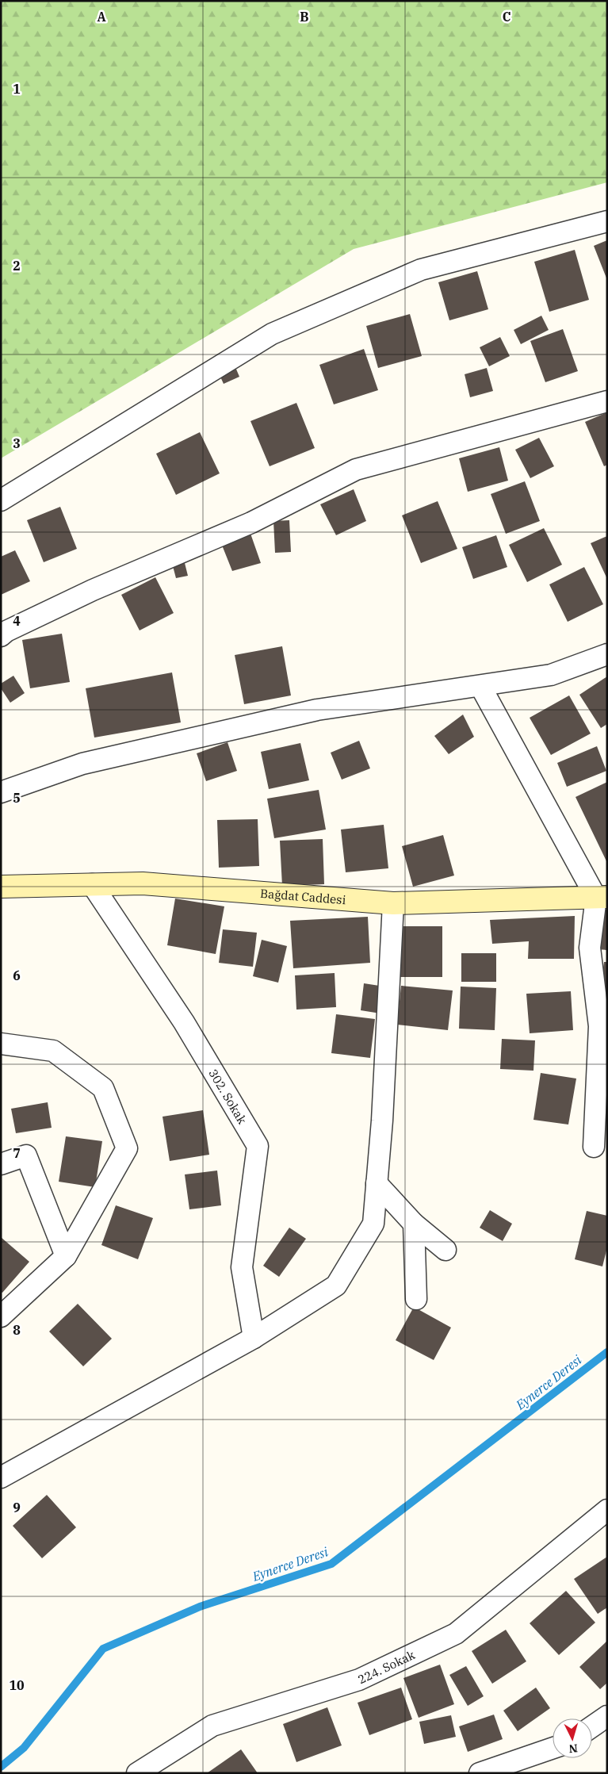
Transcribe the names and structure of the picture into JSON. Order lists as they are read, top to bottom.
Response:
{
  "streets": {
    "main road": ["Bağdat Caddesi"],
    "street": ["302. Sokak", "224. Sokak"]
  },
  "crossings": [
    ["Bağdat Caddesi", "302. Sokak"]
  ],
  "water": ["Eynerce Deresi"],
  "north": "bottom",
  "grid": {
    "columns": ["A", "B", "C"],
    "rows": [
      "1",
      "2",
      "3",
      "4",
      "5",
      "6",
      "7",
      "8",
      "9",
      "10"
    ]
  }
}
